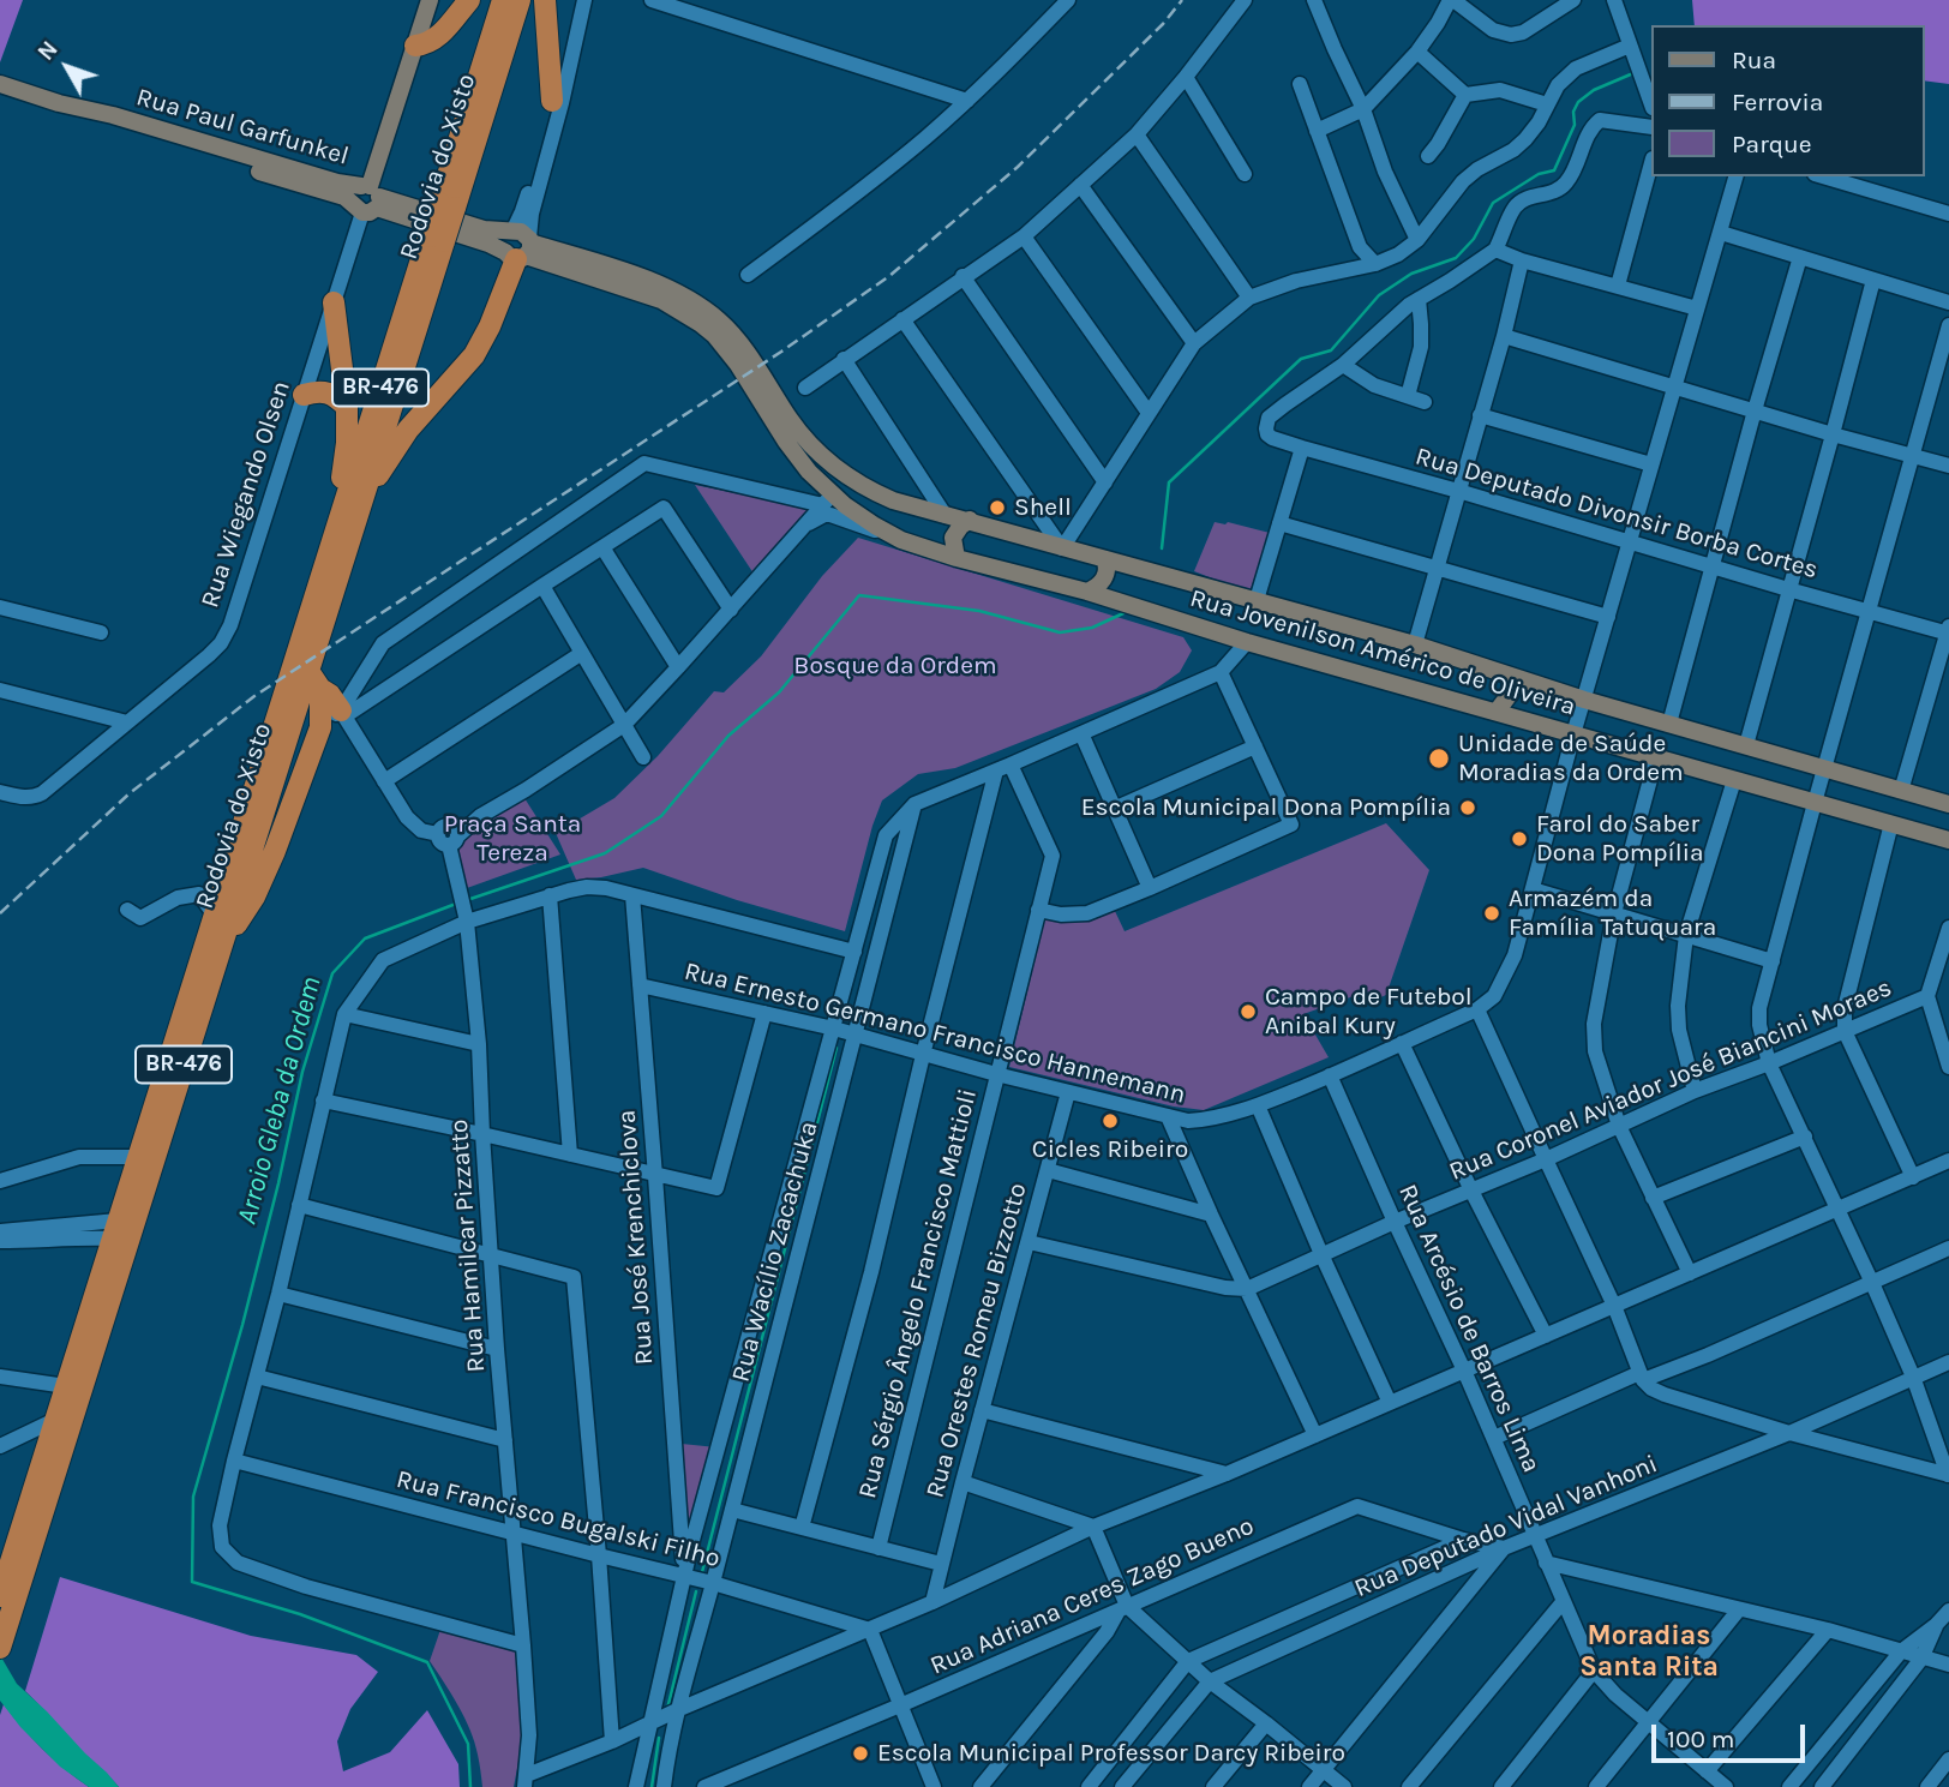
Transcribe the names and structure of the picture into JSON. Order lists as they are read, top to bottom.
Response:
{
  "streets": {
    "highway": ["Rodovia do Xisto", "BR-476"],
    "main road": ["Rua Paul Garfunkel", "Rua Wiegando Olsen", "Rua Jovenilson Américo de Oliveira"],
    "street": [
      "Rua Deputado Divonsir Borba Cortes",
      "Rua Ernesto Germano Francisco Hannemann",
      "Rua Coronel Aviador José Biancini Moraes",
      "Rua José Krenchiclova",
      "Rua Hamilcar Pizzatto",
      "Rua Wacílio Zacachuka",
      "Rua Sérgio Ângelo Francisco Mattioli",
      "Rua Arcésio de Barros Lima",
      "Rua Orestes Romeu Bizzotto",
      "Rua Francisco Bugalski Filho",
      "Rua Deputado Vidal Vanhoni",
      "Rua Adriana Ceres Zago Bueno"
    ]
  },
  "crossings": [
    ["Rua Paul Garfunkel", "Rua Wiegando Olsen"],
    ["Rua Paul Garfunkel", "Rua Jovenilson Américo de Oliveira"],
    ["Rua Deputado Divonsir Borba Cortes", "Rua Ernesto Germano Francisco Hannemann"],
    ["Rua Jovenilson Américo de Oliveira", "Rua Ernesto Germano Francisco Hannemann"],
    ["Rua Ernesto Germano Francisco Hannemann", "Rua José Krenchiclova"],
    ["Rua Ernesto Germano Francisco Hannemann", "Rua Wacílio Zacachuka"],
    ["Rua Ernesto Germano Francisco Hannemann", "Rua Sérgio Ângelo Francisco Mattioli"],
    ["Rua Ernesto Germano Francisco Hannemann", "Rua Arcésio de Barros Lima"],
    ["Rua Ernesto Germano Francisco Hannemann", "Rua Orestes Romeu Bizzotto"],
    ["Rua Coronel Aviador José Biancini Moraes", "Rua Arcésio de Barros Lima"],
    ["Rua José Krenchiclova", "Rua Wacílio Zacachuka"],
    ["Rua José Krenchiclova", "Rua Francisco Bugalski Filho"],
    ["Rua Hamilcar Pizzatto", "Rua Francisco Bugalski Filho"],
    ["Rua Wacílio Zacachuka", "Rua Francisco Bugalski Filho"],
    ["Rua Arcésio de Barros Lima", "Rua Deputado Vidal Vanhoni"],
    ["Rua Deputado Vidal Vanhoni", "Rua Adriana Ceres Zago Bueno"]
  ],
  "districts": ["Moradias Santa Rita"],
  "water": ["Arroio Gleba da Ordem"],
  "parks": ["Bosque da Ordem", "Praça Santa Tereza"],
  "places": [
    "Shell",
    "Unidade de Saúde Moradias da Ordem",
    "Escola Municipal Dona Pompília",
    "Farol do Saber Dona Pompília",
    "Armazém da Família Tatuquara",
    "Campo de Futebol Anibal Kury",
    "Cicles Ribeiro",
    "Escola Municipal Professor Darcy Ribeiro"
  ],
  "legend": ["Rua", "Ferrovia", "Parque"],
  "scale_bar": "100 m",
  "north": "top left"
}
